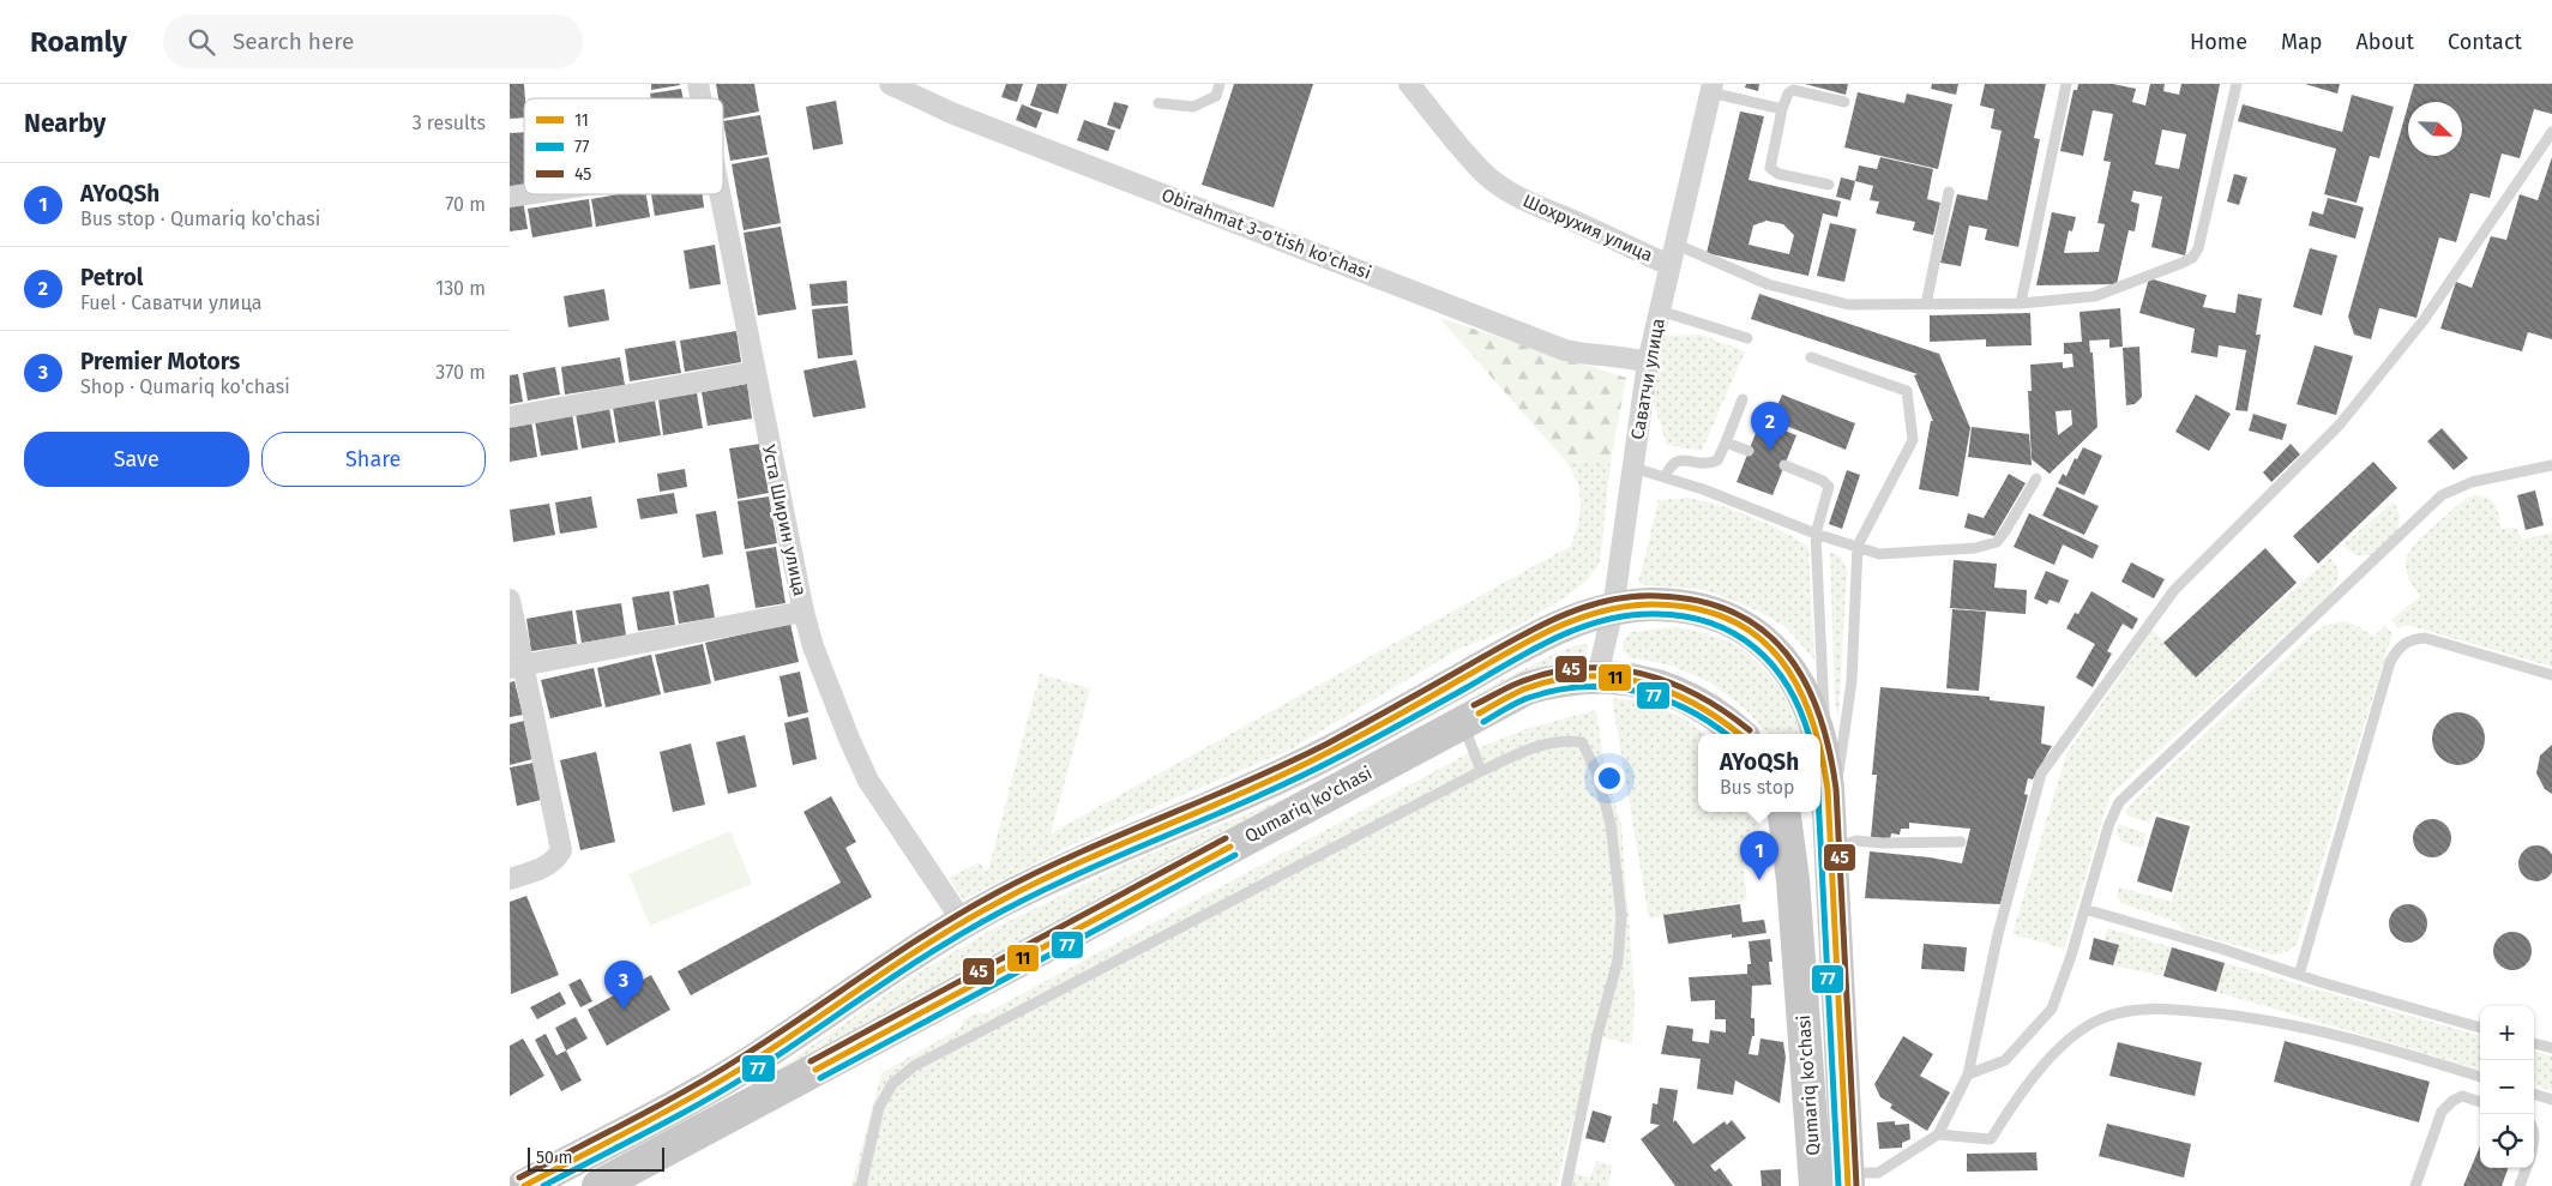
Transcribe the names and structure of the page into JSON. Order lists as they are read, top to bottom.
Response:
{
  "streets": {
    "main road": ["Qumariq ko'chasi"],
    "street": [
      "Шохрухия улица",
      "Obirahmat 3-o'tish ko'chasi",
      "Саватчи улица",
      "Уста Ширин улица"
    ]
  },
  "crossings": [
    ["Шохрухия улица", "Саватчи улица"],
    ["Obirahmat 3-o'tish ko'chasi", "Саватчи улица"],
    ["Саватчи улица", "Qumariq ko'chasi"],
    ["Уста Ширин улица", "Qumariq ko'chasi"]
  ],
  "lines": ["transit line 45", "transit line 11", "transit line 77"],
  "legend": ["11", "77", "45"],
  "scale_bar": "50 m",
  "north": "bottom right",
  "page": {
    "header": "Roamly",
    "search": "Search here",
    "nav": [
      "Home",
      "Map",
      "About",
      "Contact"
    ],
    "heading": ["Nearby", "3 results"],
    "list": [
      {
        "mark": "1",
        "name": "AYoQSh",
        "note": "Bus stop · Qumariq ko'chasi",
        "value": "70 m"
      },
      {
        "mark": "2",
        "name": "Petrol",
        "note": "Fuel · Саватчи улица",
        "value": "130 m"
      },
      {
        "mark": "3",
        "name": "Premier Motors",
        "note": "Shop · Qumariq ko'chasi",
        "value": "370 m"
      }
    ],
    "pins": ["2", "1", "3"],
    "buttons": ["Save", "Share"],
    "popup": ["AYoQSh", "Bus stop"],
    "map_buttons": ["+", "−"],
    "scale": "50 m"
  }
}
